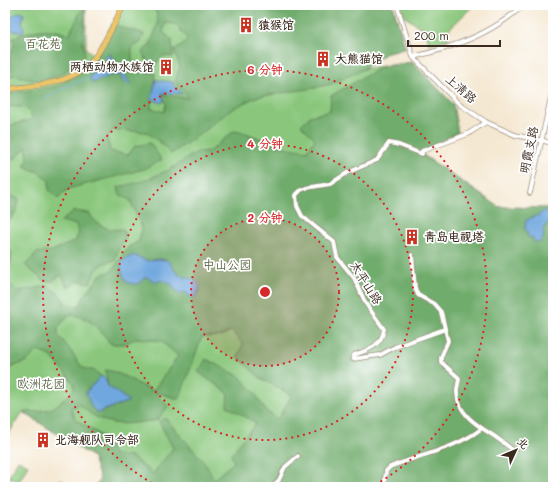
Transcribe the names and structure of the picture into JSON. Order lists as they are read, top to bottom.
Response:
{
  "streets": {
    "street": ["上清路", "明霞支路", "太平山路"]
  },
  "crossings": [
    ["上清路", "明霞支路"],
    ["上清路", "太平山路"]
  ],
  "parks": ["百花苑", "中山公园", "欧洲花园"],
  "places": {
    "building": [
      "猿猴馆",
      "大熊猫馆",
      "两栖动物水族馆",
      "青岛电视塔",
      "北海舰队司令部"
    ]
  },
  "scale_bar": "200 m",
  "north": "top right",
  "rings": ["6 分钟", "4 分钟", "2 分钟"]
}
